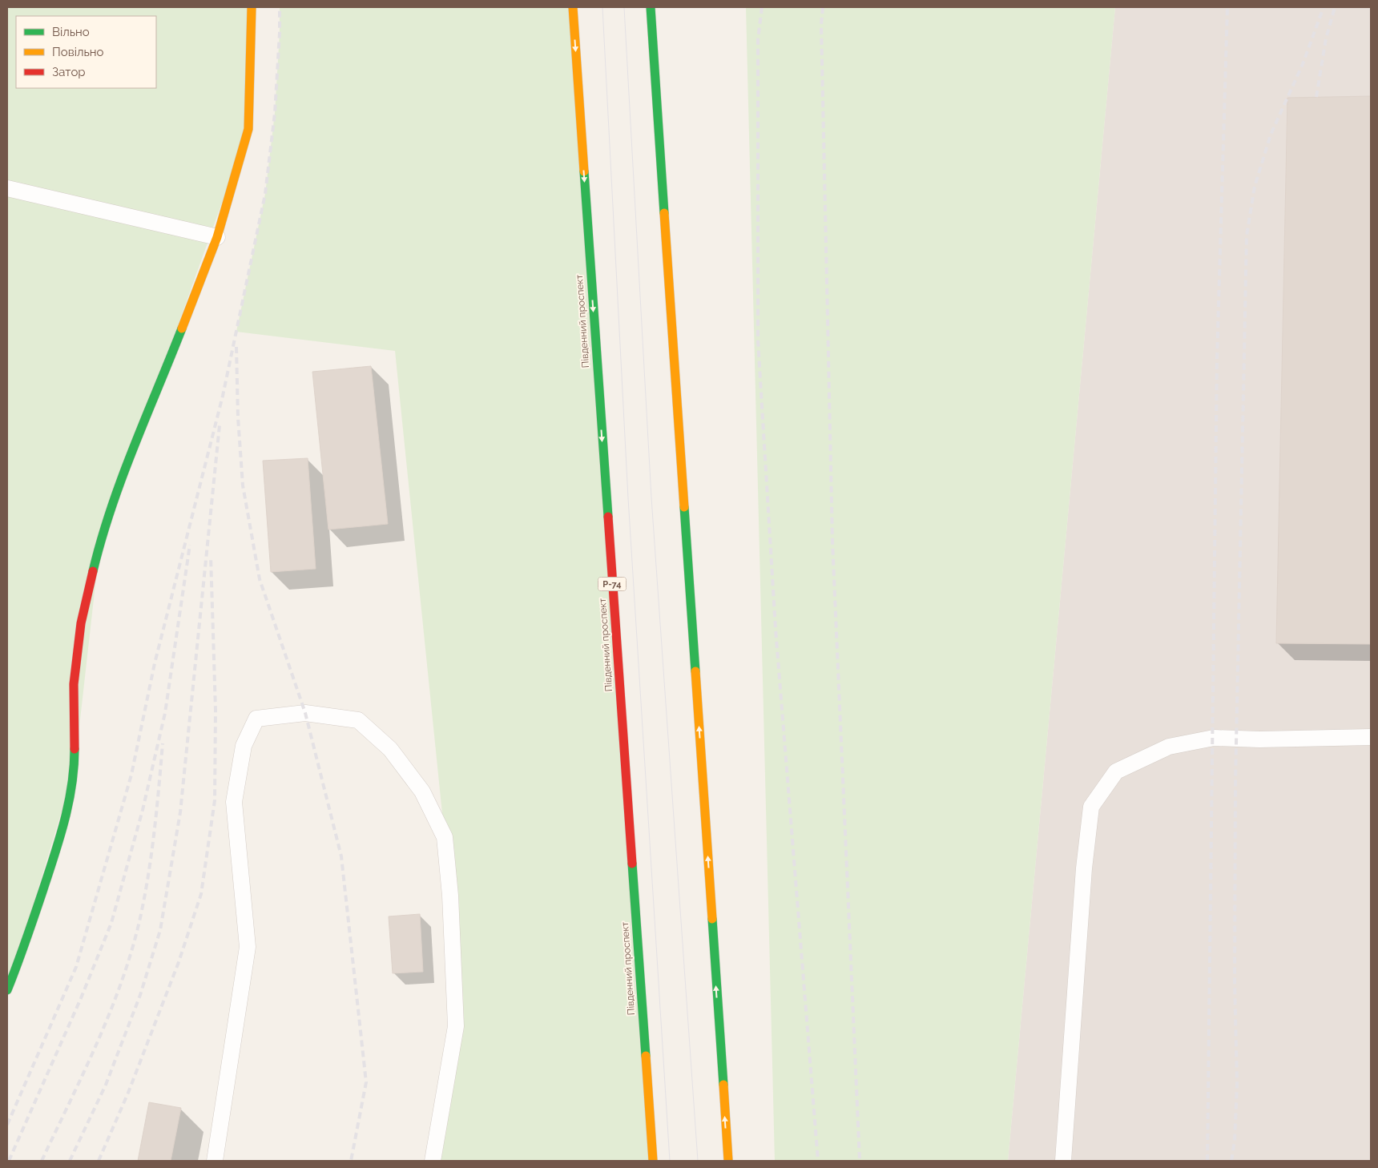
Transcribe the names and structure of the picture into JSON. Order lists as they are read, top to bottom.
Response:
{
  "streets": {
    "main road": ["Південний проспект", "Р-74"]
  },
  "legend": ["Вільно", "Повільно", "Затор"]
}
